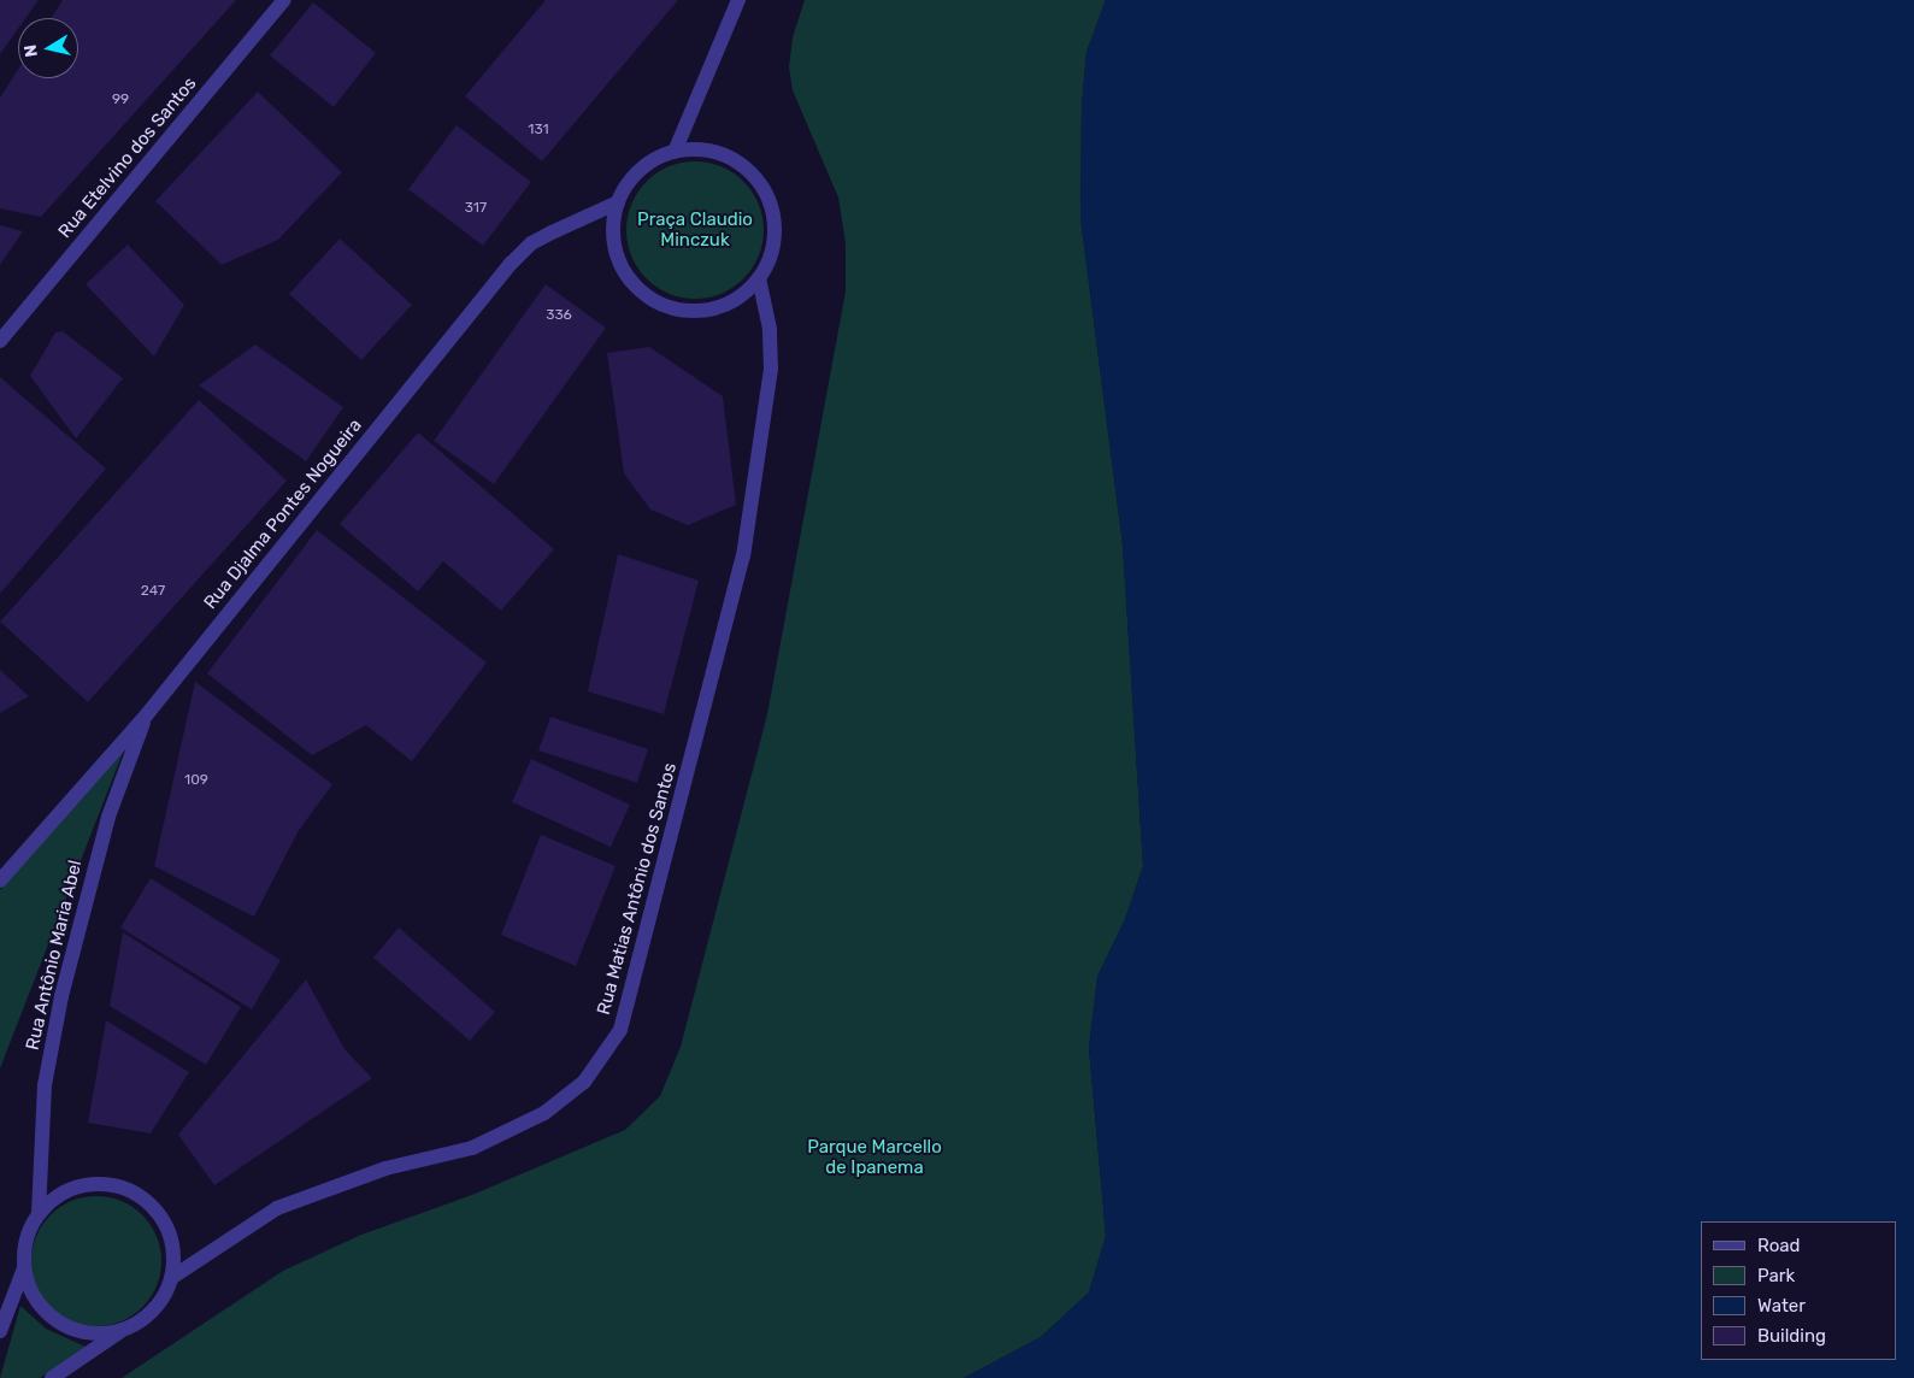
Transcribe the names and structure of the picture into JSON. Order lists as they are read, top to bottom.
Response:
{
  "streets": {
    "street": [
      "Rua Etelvino dos Santos",
      "Rua Djalma Pontes Nogueira",
      "Rua Matias Antônio dos Santos",
      "Rua Antônio Maria Abel"
    ]
  },
  "crossings": [
    ["Rua Djalma Pontes Nogueira", "Rua Matias Antônio dos Santos"],
    ["Rua Djalma Pontes Nogueira", "Rua Antônio Maria Abel"],
    ["Rua Matias Antônio dos Santos", "Rua Antônio Maria Abel"]
  ],
  "parks": ["Praça Claudio Minczuk", "Parque Marcello de Ipanema"],
  "house_numbers": [
    "99",
    "131",
    "317",
    "336",
    "247",
    "109"
  ],
  "legend": [
    "Road",
    "Park",
    "Water",
    "Building"
  ],
  "north": "left"
}
